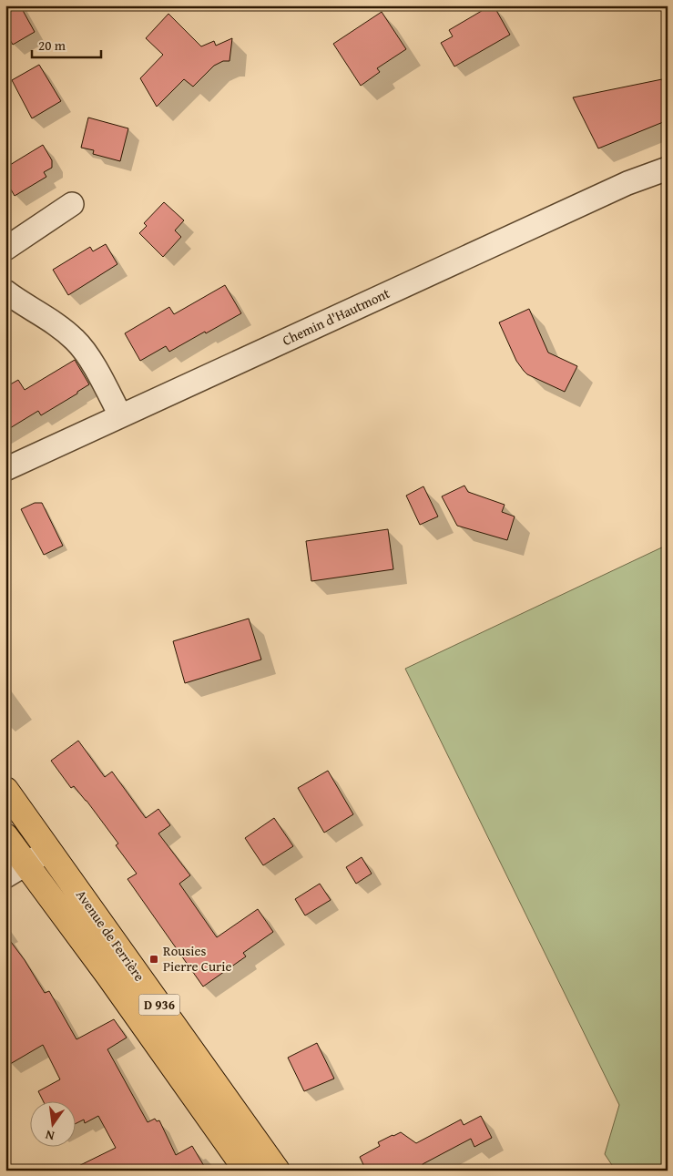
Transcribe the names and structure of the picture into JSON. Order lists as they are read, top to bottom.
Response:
{
  "streets": {
    "main road": ["Avenue de Ferrière", "D 936"],
    "street": ["Chemin d'Hautmont"]
  },
  "places": {
    "transit": ["Rousies Pierre Curie"]
  },
  "scale_bar": "20 m",
  "north": "bottom"
}
